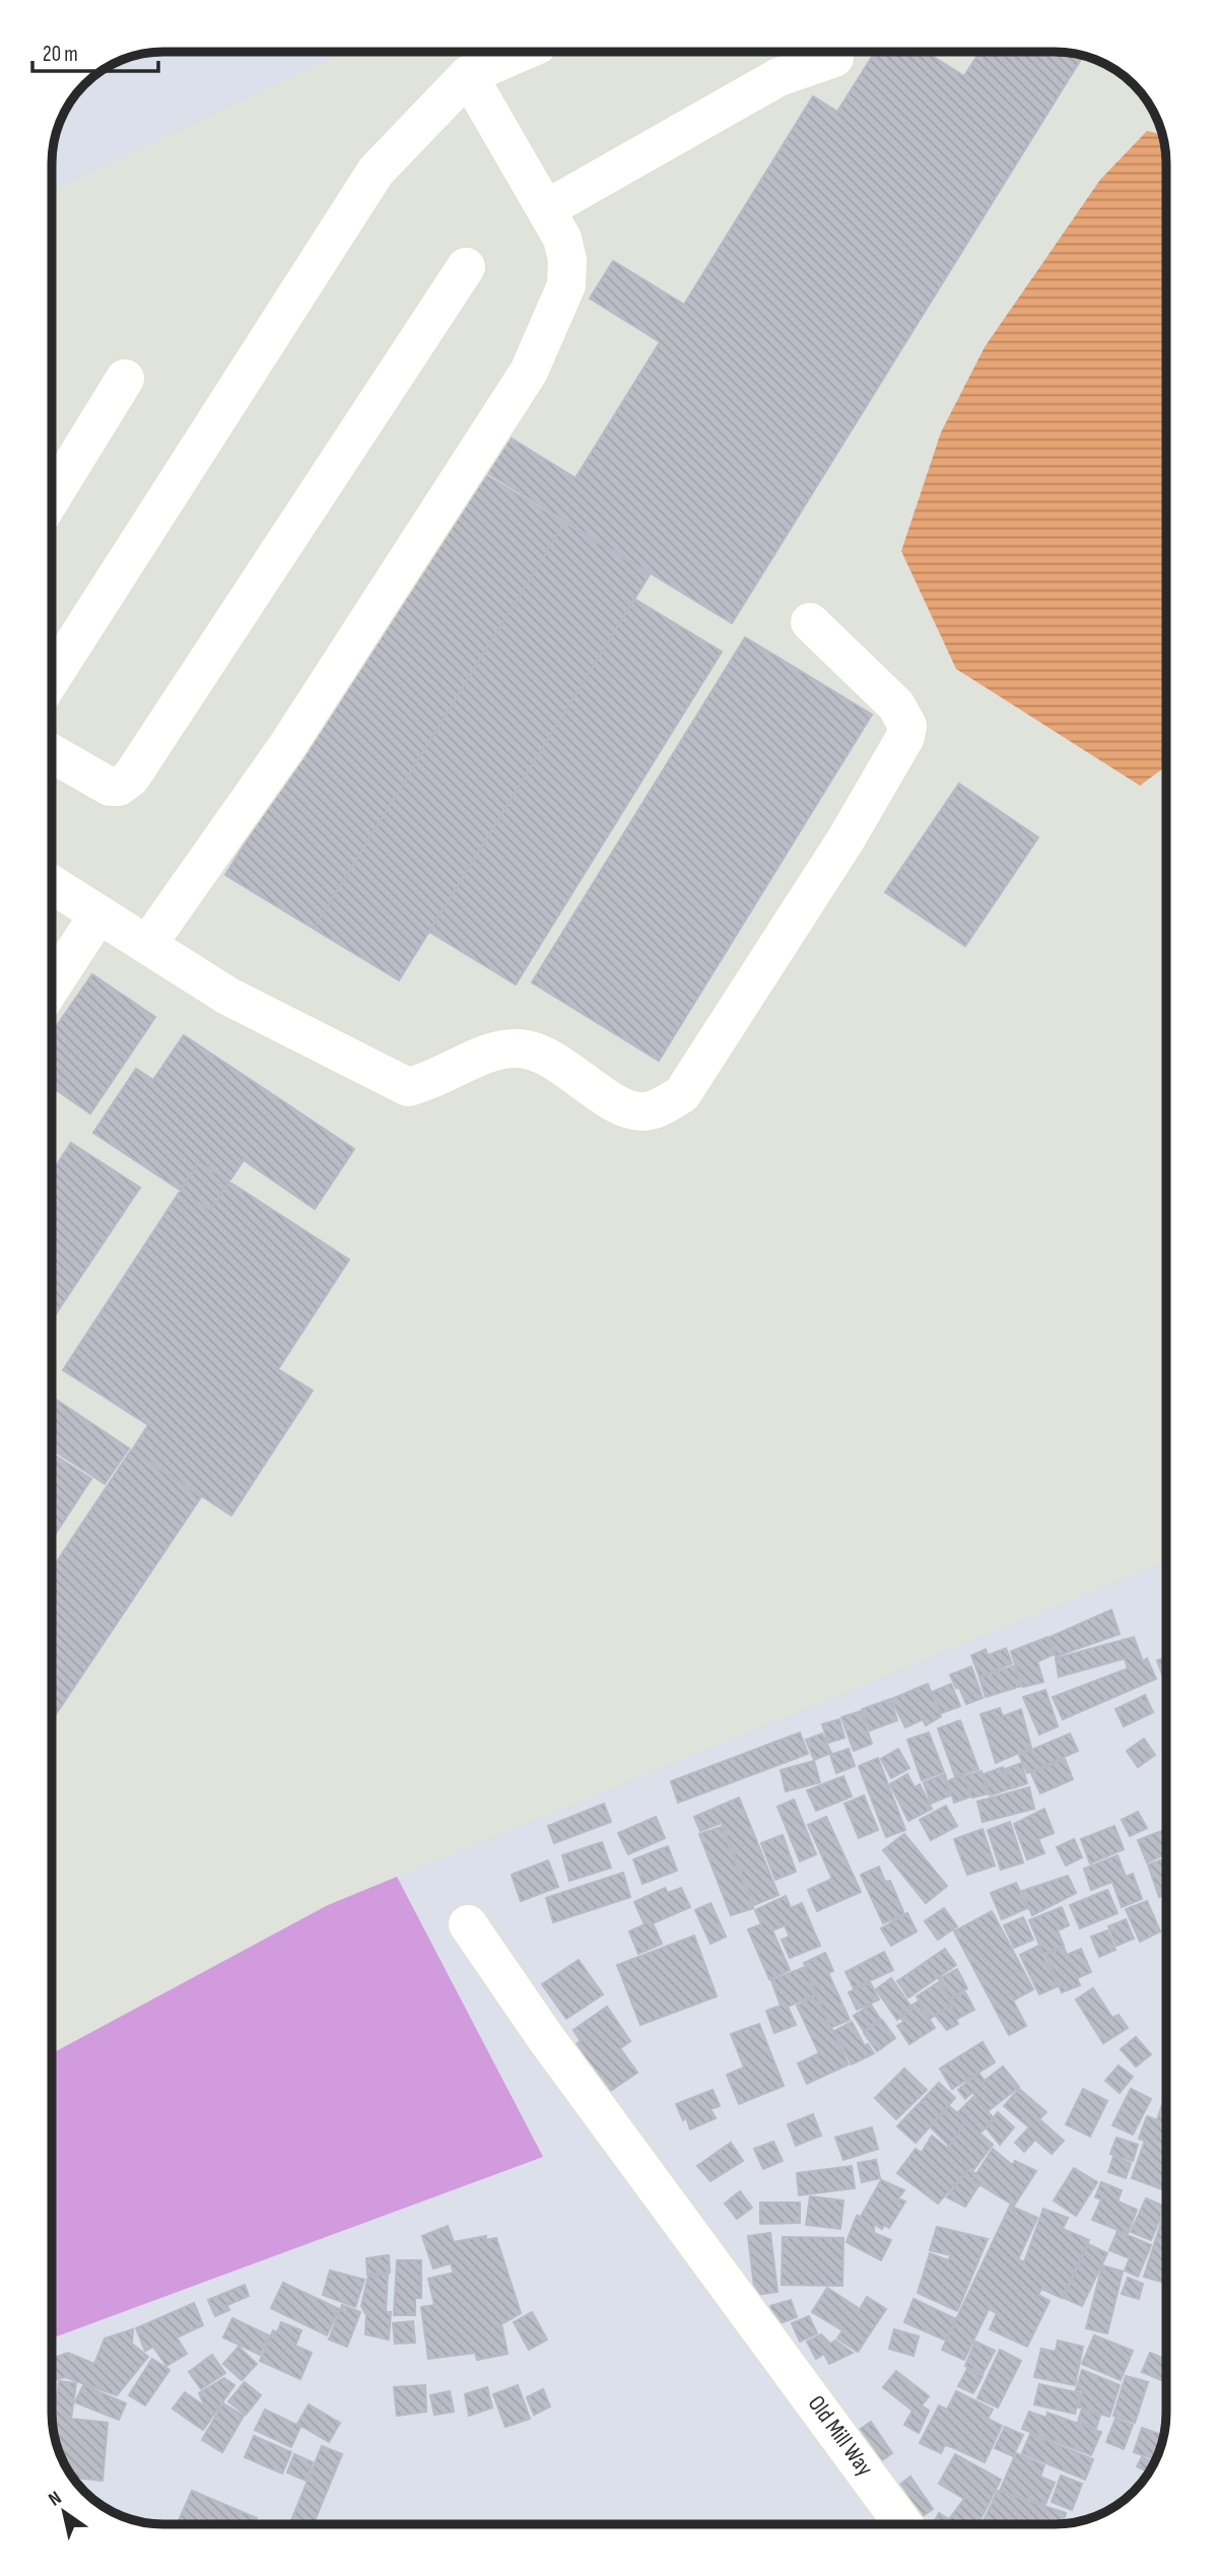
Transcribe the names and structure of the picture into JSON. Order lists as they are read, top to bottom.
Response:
{
  "streets": {
    "street": ["Old Mill Way"]
  },
  "scale_bar": "20 m",
  "north": "top left"
}
